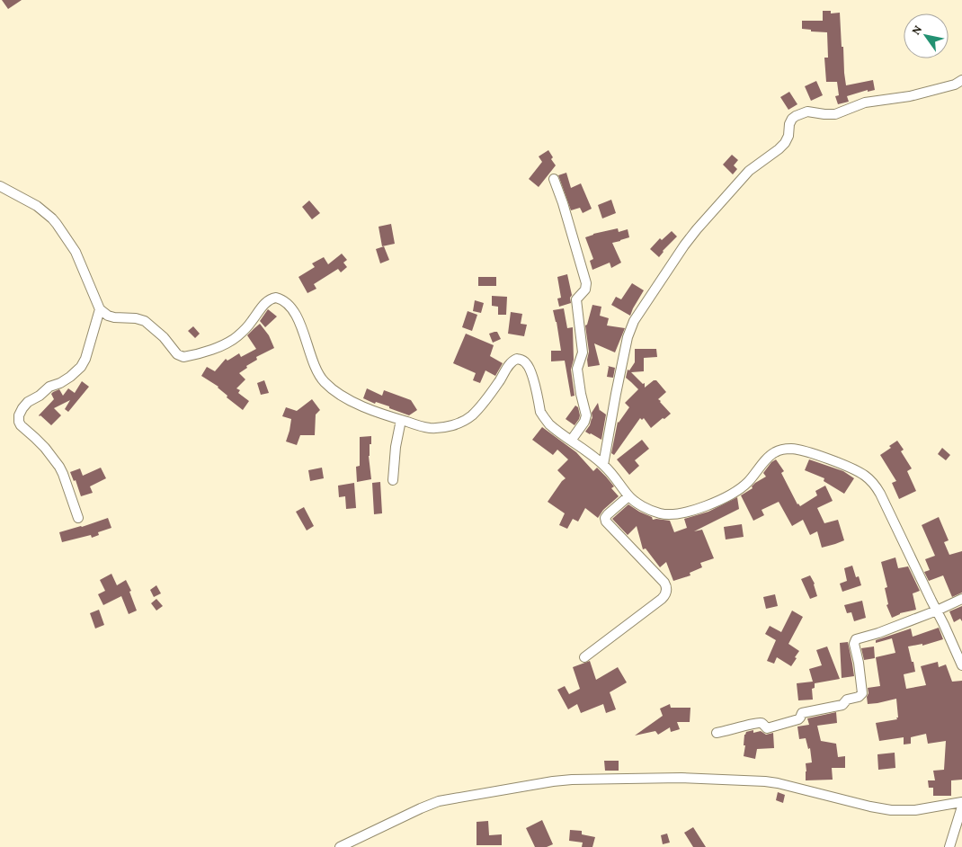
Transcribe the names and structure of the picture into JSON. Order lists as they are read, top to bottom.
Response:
{
  "north": "top left"
}
